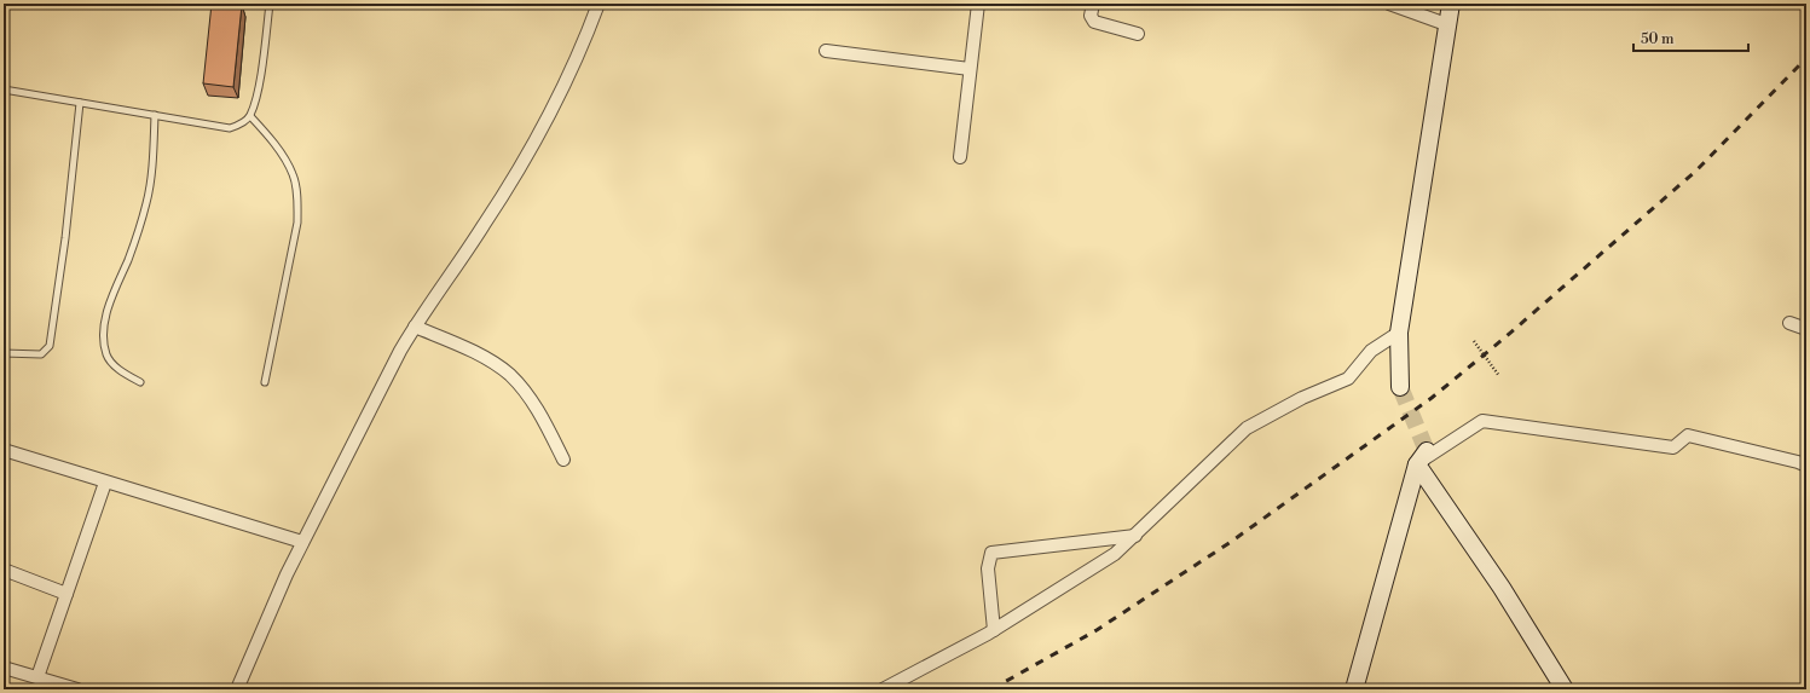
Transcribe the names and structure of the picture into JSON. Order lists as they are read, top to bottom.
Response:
{
  "scale_bar": "50 m"
}
